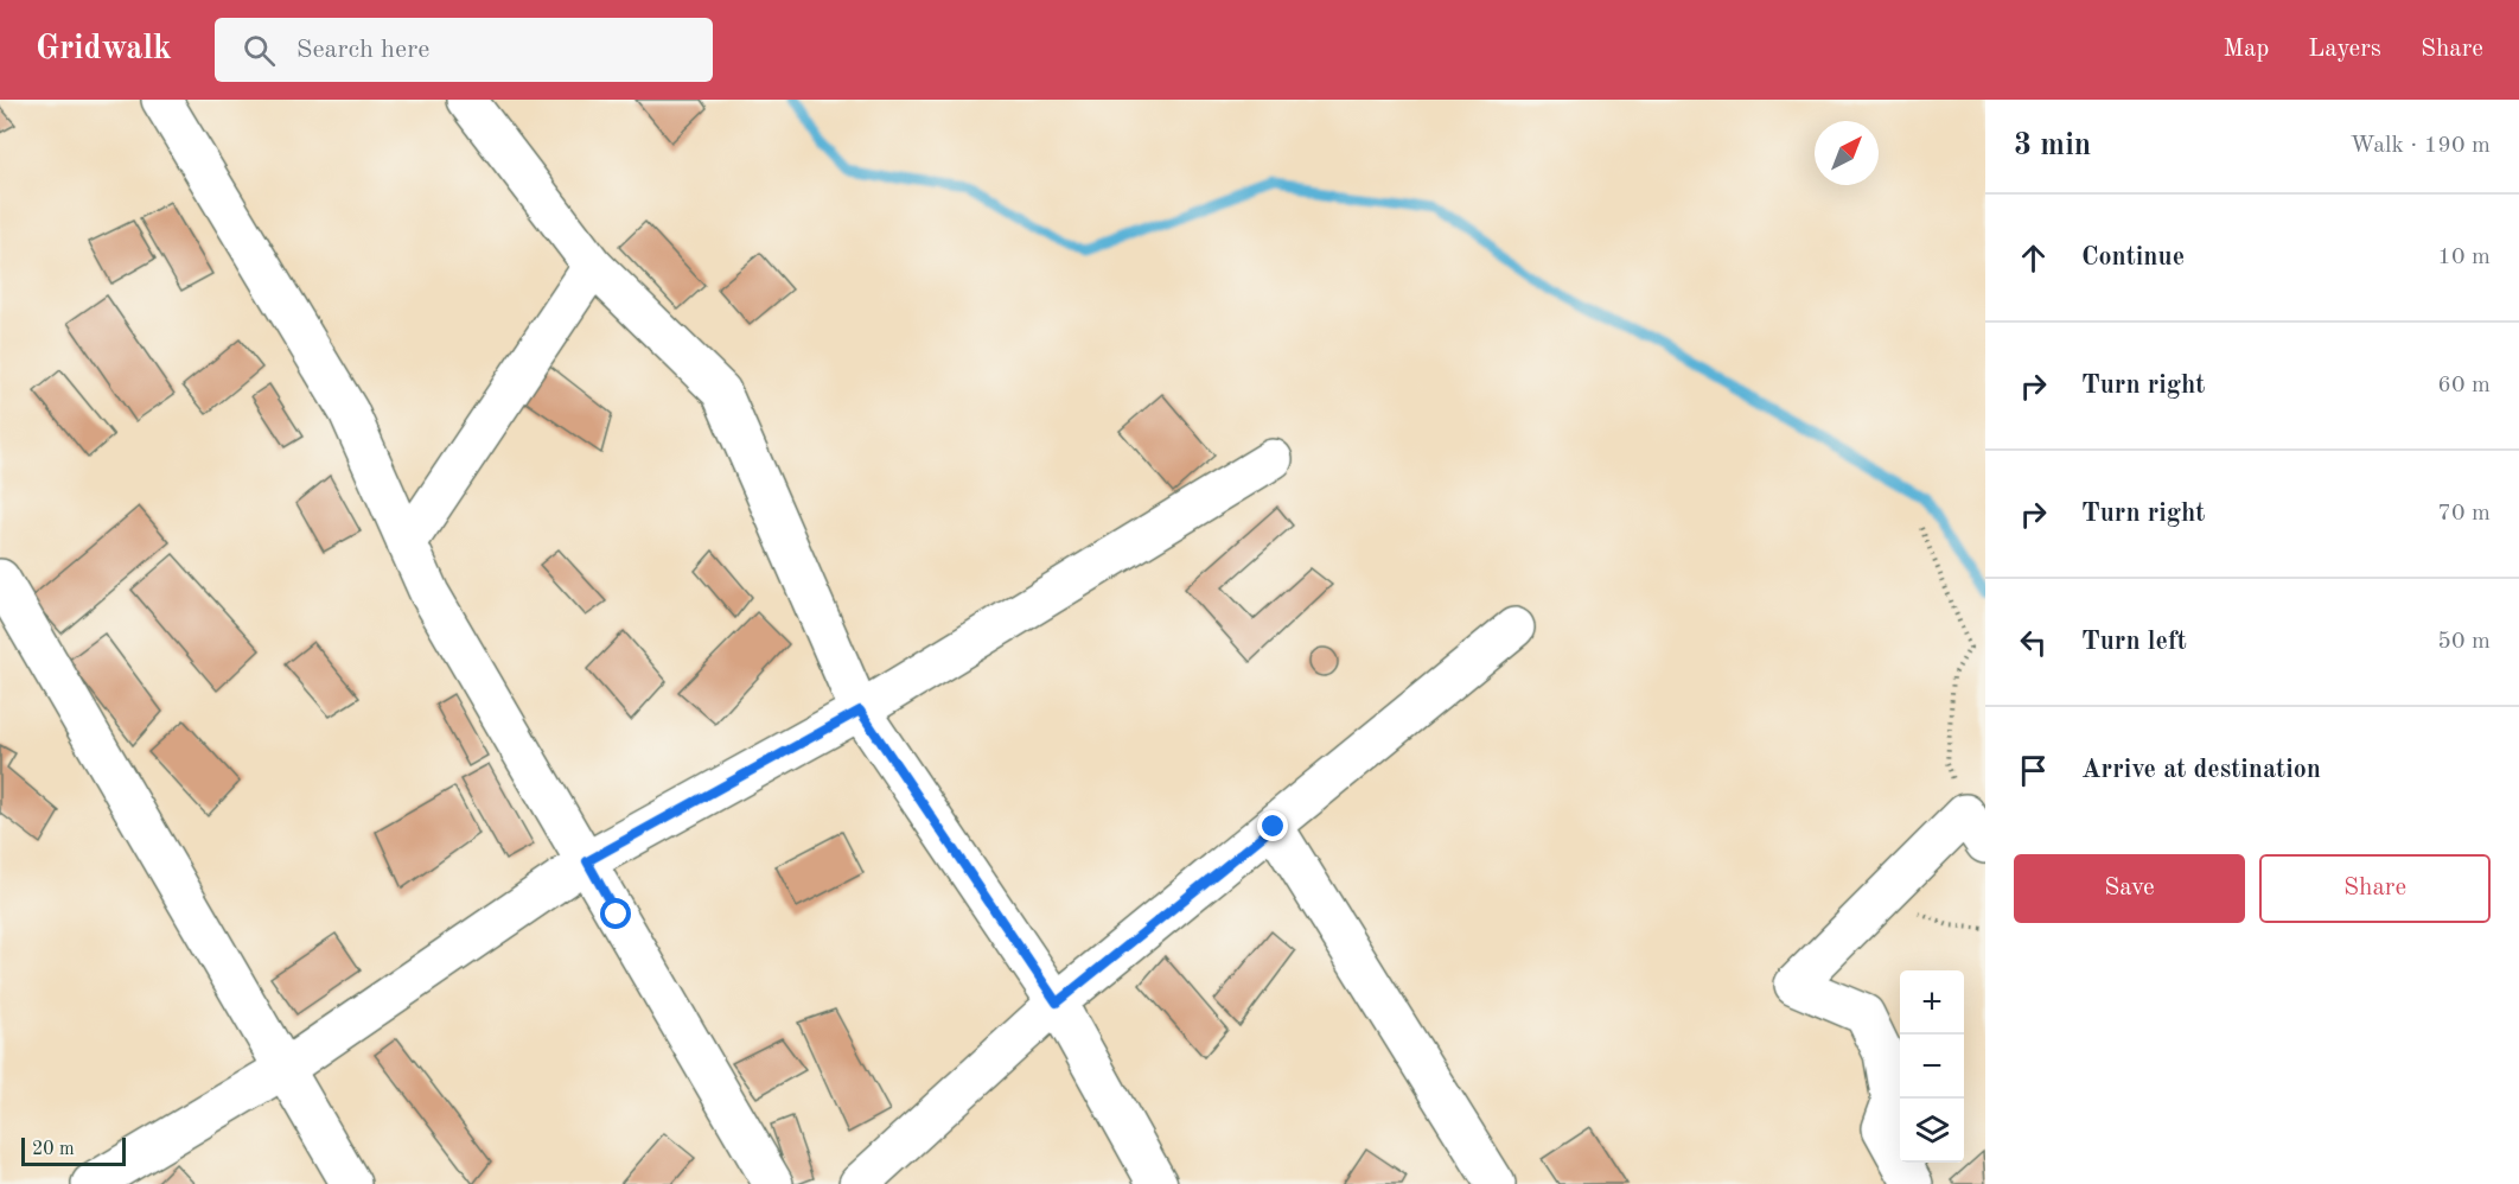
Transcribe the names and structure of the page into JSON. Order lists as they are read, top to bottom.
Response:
{
  "scale_bar": "20 m",
  "north": "top right",
  "page": {
    "header": "Gridwalk",
    "search": "Search here",
    "nav": ["Map", "Layers", "Share"],
    "heading": ["3 min", "Walk · 190 m"],
    "list": [
      ["Continue", "10 m"],
      ["Turn right", "60 m"],
      ["Turn right", "70 m"],
      ["Turn left", "50 m"],
      "Arrive at destination"
    ],
    "buttons": ["Save", "Share"],
    "map_buttons": ["+", "−"],
    "scale": "20 m"
  }
}
